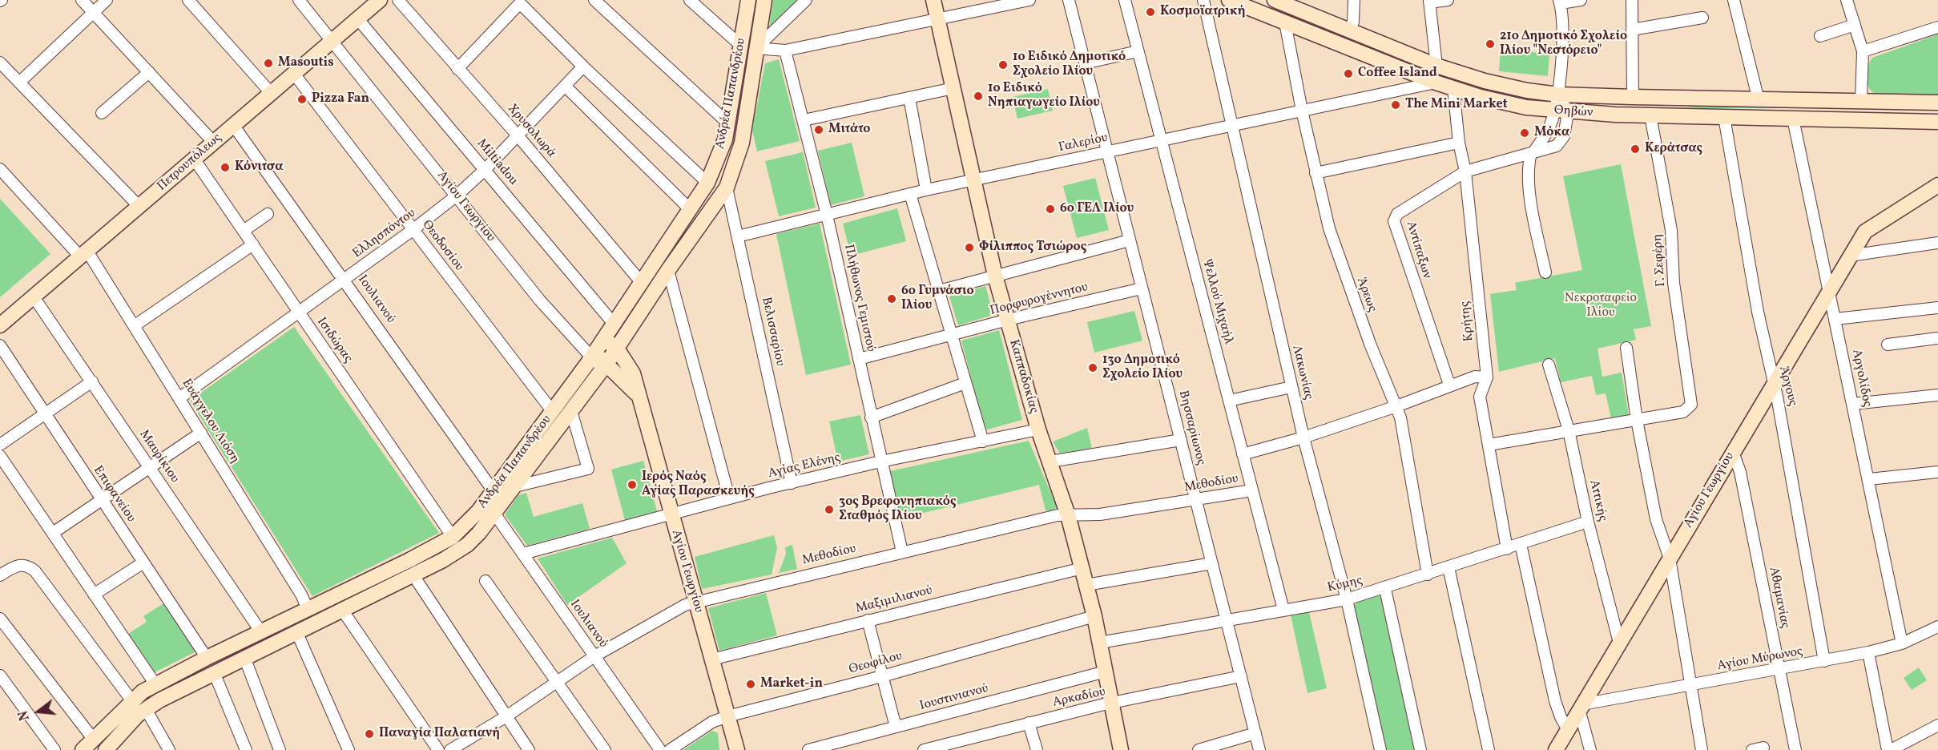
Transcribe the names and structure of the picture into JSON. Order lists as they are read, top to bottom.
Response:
{
  "streets": {
    "main road": [
      "Ανδρέα Παπανδρέου",
      "Θηβών",
      "Πετρουπόλεως",
      "Αγίου Γεωργίου",
      "Καππαδοκίας"
    ],
    "street": [
      "Χρυσολωρά",
      "Γαλερίου",
      "Miltiadou",
      "Ελλησπόντου",
      "Θεοδοσίου",
      "Αντίπαξων",
      "Γ. Σεφέρη",
      "Άρεως",
      "Πλήθωνος Γεμιστού",
      "Ιουλιανού",
      "Πορφυρογέννητου",
      "Ψελλού Μιχαήλ",
      "Κρήτης",
      "Βελισσαρίου",
      "Ισιδώρας",
      "Λακωνίας",
      "Αργολίδος",
      "Άργους",
      "Ευάγγελου Λιόση",
      "Βησσαρίωνος",
      "Μαυρίκιου",
      "Αγίας Ελένης",
      "Μεθοδίου",
      "Επιφανείου",
      "Αττικής",
      "Κύμης",
      "Αθαμανίας",
      "Μαξιμιλιανού",
      "Αγίου Μύρωνος",
      "Θεοφίλου",
      "Ιουστινιανού",
      "Αρκαδίου"
    ]
  },
  "crossings": [
    ["Ανδρέα Παπανδρέου", "Χρυσολωρά"],
    ["Ανδρέα Παπανδρέου", "Miltiadou"],
    ["Ανδρέα Παπανδρέου", "Αγίου Γεωργίου"],
    ["Ανδρέα Παπανδρέου", "Θεοδοσίου"],
    ["Ανδρέα Παπανδρέου", "Ιουλιανού"],
    ["Ανδρέα Παπανδρέου", "Βελισσαρίου"],
    ["Ανδρέα Παπανδρέου", "Ισιδώρας"],
    ["Ανδρέα Παπανδρέου", "Ευάγγελου Λιόση"],
    ["Ανδρέα Παπανδρέου", "Μαυρίκιου"],
    ["Ανδρέα Παπανδρέου", "Επιφανείου"],
    ["Θηβών", "Γαλερίου"],
    ["Θηβών", "Αντίπαξων"],
    ["Θηβών", "Γ. Σεφέρη"],
    ["Θηβών", "Άρεως"],
    ["Θηβών", "Κρήτης"],
    ["Θηβών", "Αργολίδος"],
    ["Θηβών", "Άργους"],
    ["Χρυσολωρά", "Ελλησπόντου"],
    ["Γαλερίου", "Άρεως"],
    ["Γαλερίου", "Πλήθωνος Γεμιστού"],
    ["Γαλερίου", "Ψελλού Μιχαήλ"],
    ["Γαλερίου", "Βελισσαρίου"],
    ["Γαλερίου", "Λακωνίας"],
    ["Γαλερίου", "Καππαδοκίας"],
    ["Γαλερίου", "Βησσαρίωνος"],
    ["Πετρουπόλεως", "Miltiadou"],
    ["Πετρουπόλεως", "Αγίου Γεωργίου"],
    ["Πετρουπόλεως", "Θεοδοσίου"],
    ["Πετρουπόλεως", "Ιουλιανού"],
    ["Πετρουπόλεως", "Ισιδώρας"],
    ["Πετρουπόλεως", "Ευάγγελου Λιόση"],
    ["Πετρουπόλεως", "Μαυρίκιου"],
    ["Miltiadou", "Ελλησπόντου"],
    ["Αγίου Γεωργίου", "Ελλησπόντου"],
    ["Αγίου Γεωργίου", "Αργολίδος"],
    ["Αγίου Γεωργίου", "Άργους"],
    ["Αγίου Γεωργίου", "Αγίας Ελένης"],
    ["Αγίου Γεωργίου", "Μεθοδίου"],
    ["Αγίου Γεωργίου", "Αττικής"],
    ["Αγίου Γεωργίου", "Αθαμανίας"],
    ["Αγίου Γεωργίου", "Μαξιμιλιανού"],
    ["Αγίου Γεωργίου", "Αγίου Μύρωνος"],
    ["Αγίου Γεωργίου", "Θεοφίλου"],
    ["Ελλησπόντου", "Θεοδοσίου"],
    ["Ελλησπόντου", "Ιουλιανού"],
    ["Ελλησπόντου", "Ισιδώρας"],
    ["Ελλησπόντου", "Ευάγγελου Λιόση"],
    ["Αντίπαξων", "Κρήτης"],
    ["Αντίπαξων", "Μεθοδίου"],
    ["Άρεως", "Μεθοδίου"],
    ["Άρεως", "Κύμης"],
    ["Πλήθωνος Γεμιστού", "Πορφυρογέννητου"],
    ["Πλήθωνος Γεμιστού", "Αγίας Ελένης"],
    ["Πλήθωνος Γεμιστού", "Μεθοδίου"],
    ["Ιουλιανού", "Αγίας Ελένης"],
    ["Ιουλιανού", "Μεθοδίου"],
    ["Πορφυρογέννητου", "Καππαδοκίας"],
    ["Πορφυρογέννητου", "Βησσαρίωνος"],
    ["Ψελλού Μιχαήλ", "Μεθοδίου"],
    ["Ψελλού Μιχαήλ", "Κύμης"],
    ["Κρήτης", "Μεθοδίου"],
    ["Κρήτης", "Κύμης"],
    ["Βελισσαρίου", "Αγίας Ελένης"],
    ["Λακωνίας", "Μεθοδίου"],
    ["Λακωνίας", "Κύμης"],
    ["Καππαδοκίας", "Αγίας Ελένης"],
    ["Καππαδοκίας", "Μεθοδίου"],
    ["Καππαδοκίας", "Κύμης"],
    ["Καππαδοκίας", "Μαξιμιλιανού"],
    ["Καππαδοκίας", "Θεοφίλου"],
    ["Καππαδοκίας", "Ιουστινιανού"],
    ["Καππαδοκίας", "Αρκαδίου"],
    ["Αργολίδος", "Αγίου Μύρωνος"],
    ["Άργους", "Αγίου Μύρωνος"],
    ["Βησσαρίωνος", "Μεθοδίου"],
    ["Βησσαρίωνος", "Κύμης"],
    ["Βησσαρίωνος", "Αρκαδίου"],
    ["Αττικής", "Κύμης"],
    ["Αθαμανίας", "Αγίου Μύρωνος"]
  ],
  "parks": ["Νεκροταφείο Ιλίου"],
  "places": [
    "Κοσμοϊατρική",
    "21ο Δημοτικό Σχολείο Ιλίου \"Νεστόρειο\"",
    "Masoutis",
    "1ο Ειδικό Δημοτικό Σχολείο Ιλίου",
    "Coffee Island",
    "1ο Ειδικό Νηπιαγωγείο Ιλίου",
    "Pizza Fan",
    "The Mini Market",
    "Μιτάτο",
    "Μόκα",
    "Κεράτσας",
    "Κόνιτσα",
    "6ο ΓΕΛ Ιλίου",
    "Φίλιππος Τσιώρος",
    "6ο Γυμνάσιο Ιλίου",
    "13ο Δημοτικό Σχολείο Ιλίου",
    "Ιερός Ναός Αγίας Παρασκευής",
    "3ος Βρεφονηπιακός Σταθμός Ιλίου",
    "Market-in",
    "Παναγία Παλατιανή"
  ],
  "north": "left"
}
